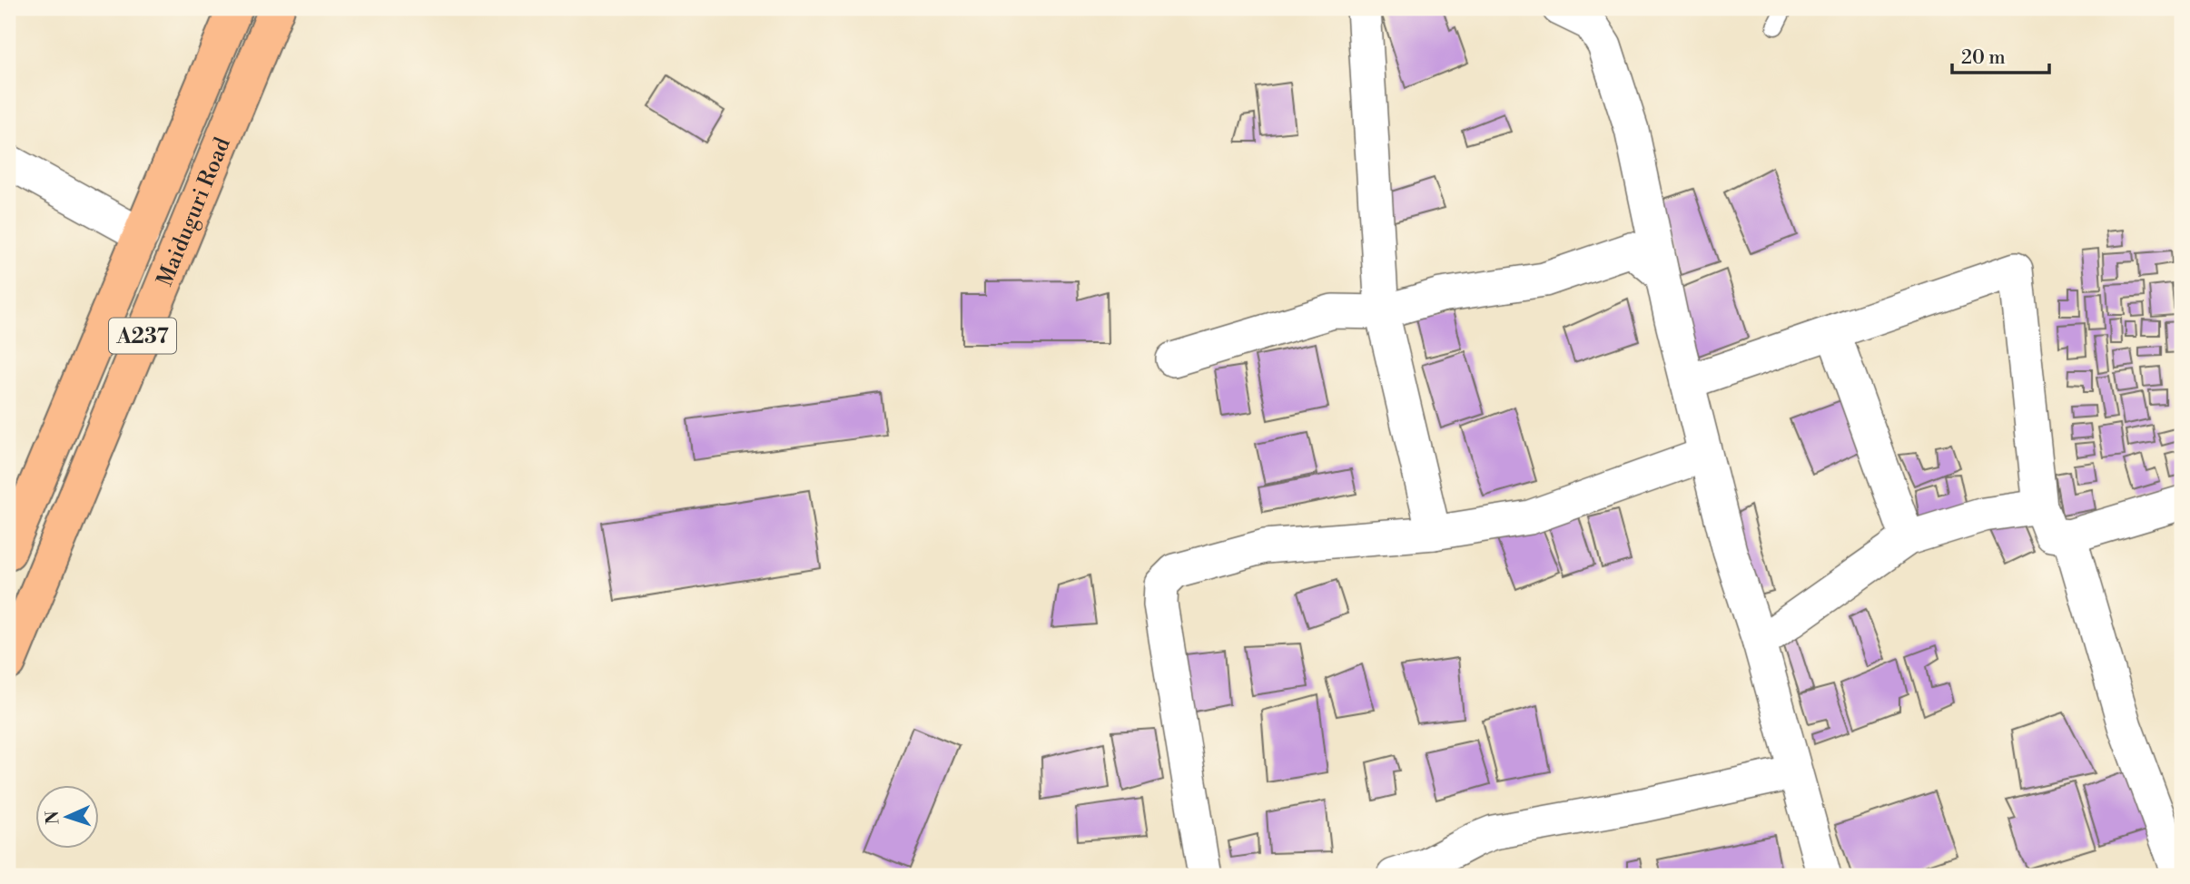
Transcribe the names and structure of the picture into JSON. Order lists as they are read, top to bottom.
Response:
{
  "streets": {
    "highway": ["Maiduguri Road", "A237"]
  },
  "scale_bar": "20 m",
  "north": "left"
}
